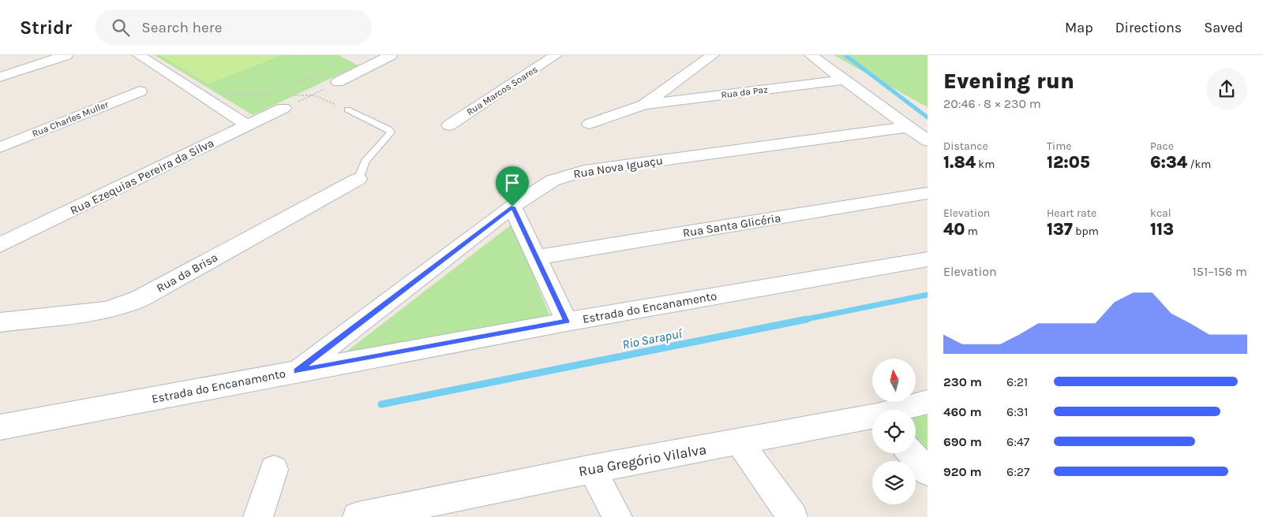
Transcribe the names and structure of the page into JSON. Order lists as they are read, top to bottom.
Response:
{
  "streets": {
    "street": [
      "Rua Marcos Soares",
      "Rua da Paz",
      "Rua Charles Muller",
      "Rua Nova Iguaçu",
      "Rua Ezequias Pereira da Silva",
      "Rua Santa Glicéria",
      "Rua da Brisa",
      "Estrada do Encanamento",
      "Rua Gregório Vilalva"
    ]
  },
  "crossings": [
    ["Rua Nova Iguaçu", "Estrada do Encanamento"]
  ],
  "water": ["Rio Sarapuí"],
  "north": "top",
  "page": {
    "header": "Stridr",
    "search": "Search here",
    "nav": ["Map", "Directions", "Saved"],
    "heading": ["Evening run", "20:46 · 8 × 230 m"],
    "stats": [
      ["Distance", "1.84 km"],
      ["Time", "12:05"],
      ["Pace", "6:34 /km"],
      ["Elevation", "40 m"],
      ["Heart rate", "137 bpm"],
      ["kcal", "113"]
    ],
    "chart": ["Elevation", "151–156 m"],
    "list": [
      {
        "name": "230 m",
        "note": "6:21"
      },
      {
        "name": "460 m",
        "note": "6:31"
      },
      {
        "name": "690 m",
        "note": "6:47"
      },
      {
        "name": "920 m",
        "note": "6:27"
      }
    ]
  }
}
